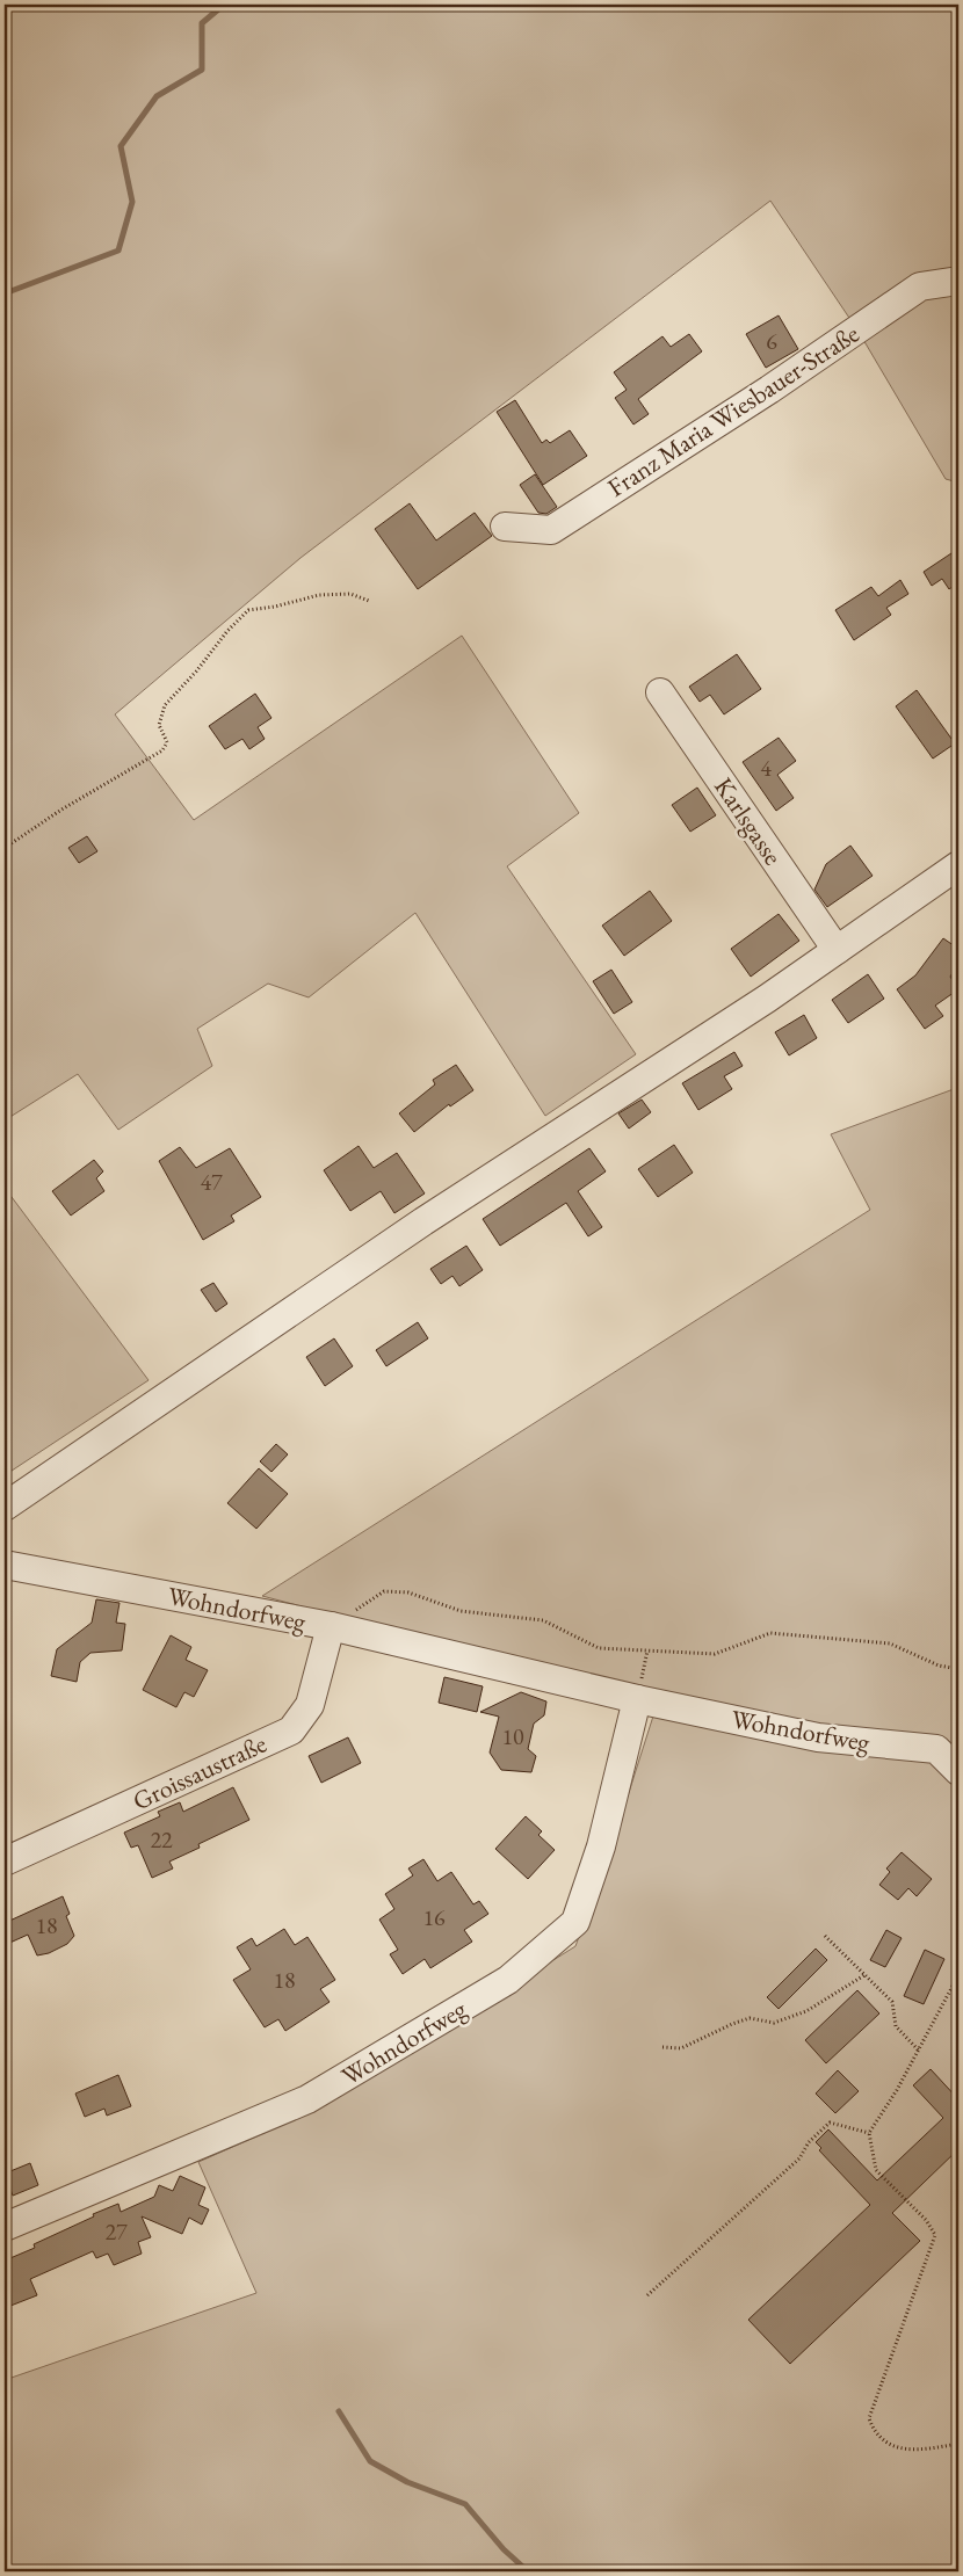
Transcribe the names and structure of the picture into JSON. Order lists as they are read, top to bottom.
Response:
{
  "streets": {
    "street": [
      "Franz Maria Wiesbauer-Straße",
      "Karlsgasse",
      "Wohndorfweg",
      "Groissaustraße"
    ]
  },
  "crossings": [
    ["Wohndorfweg", "Groissaustraße"]
  ],
  "house_numbers": [
    "6",
    "4",
    "47",
    "10",
    "22",
    "16",
    "18",
    "18",
    "27"
  ]
}
